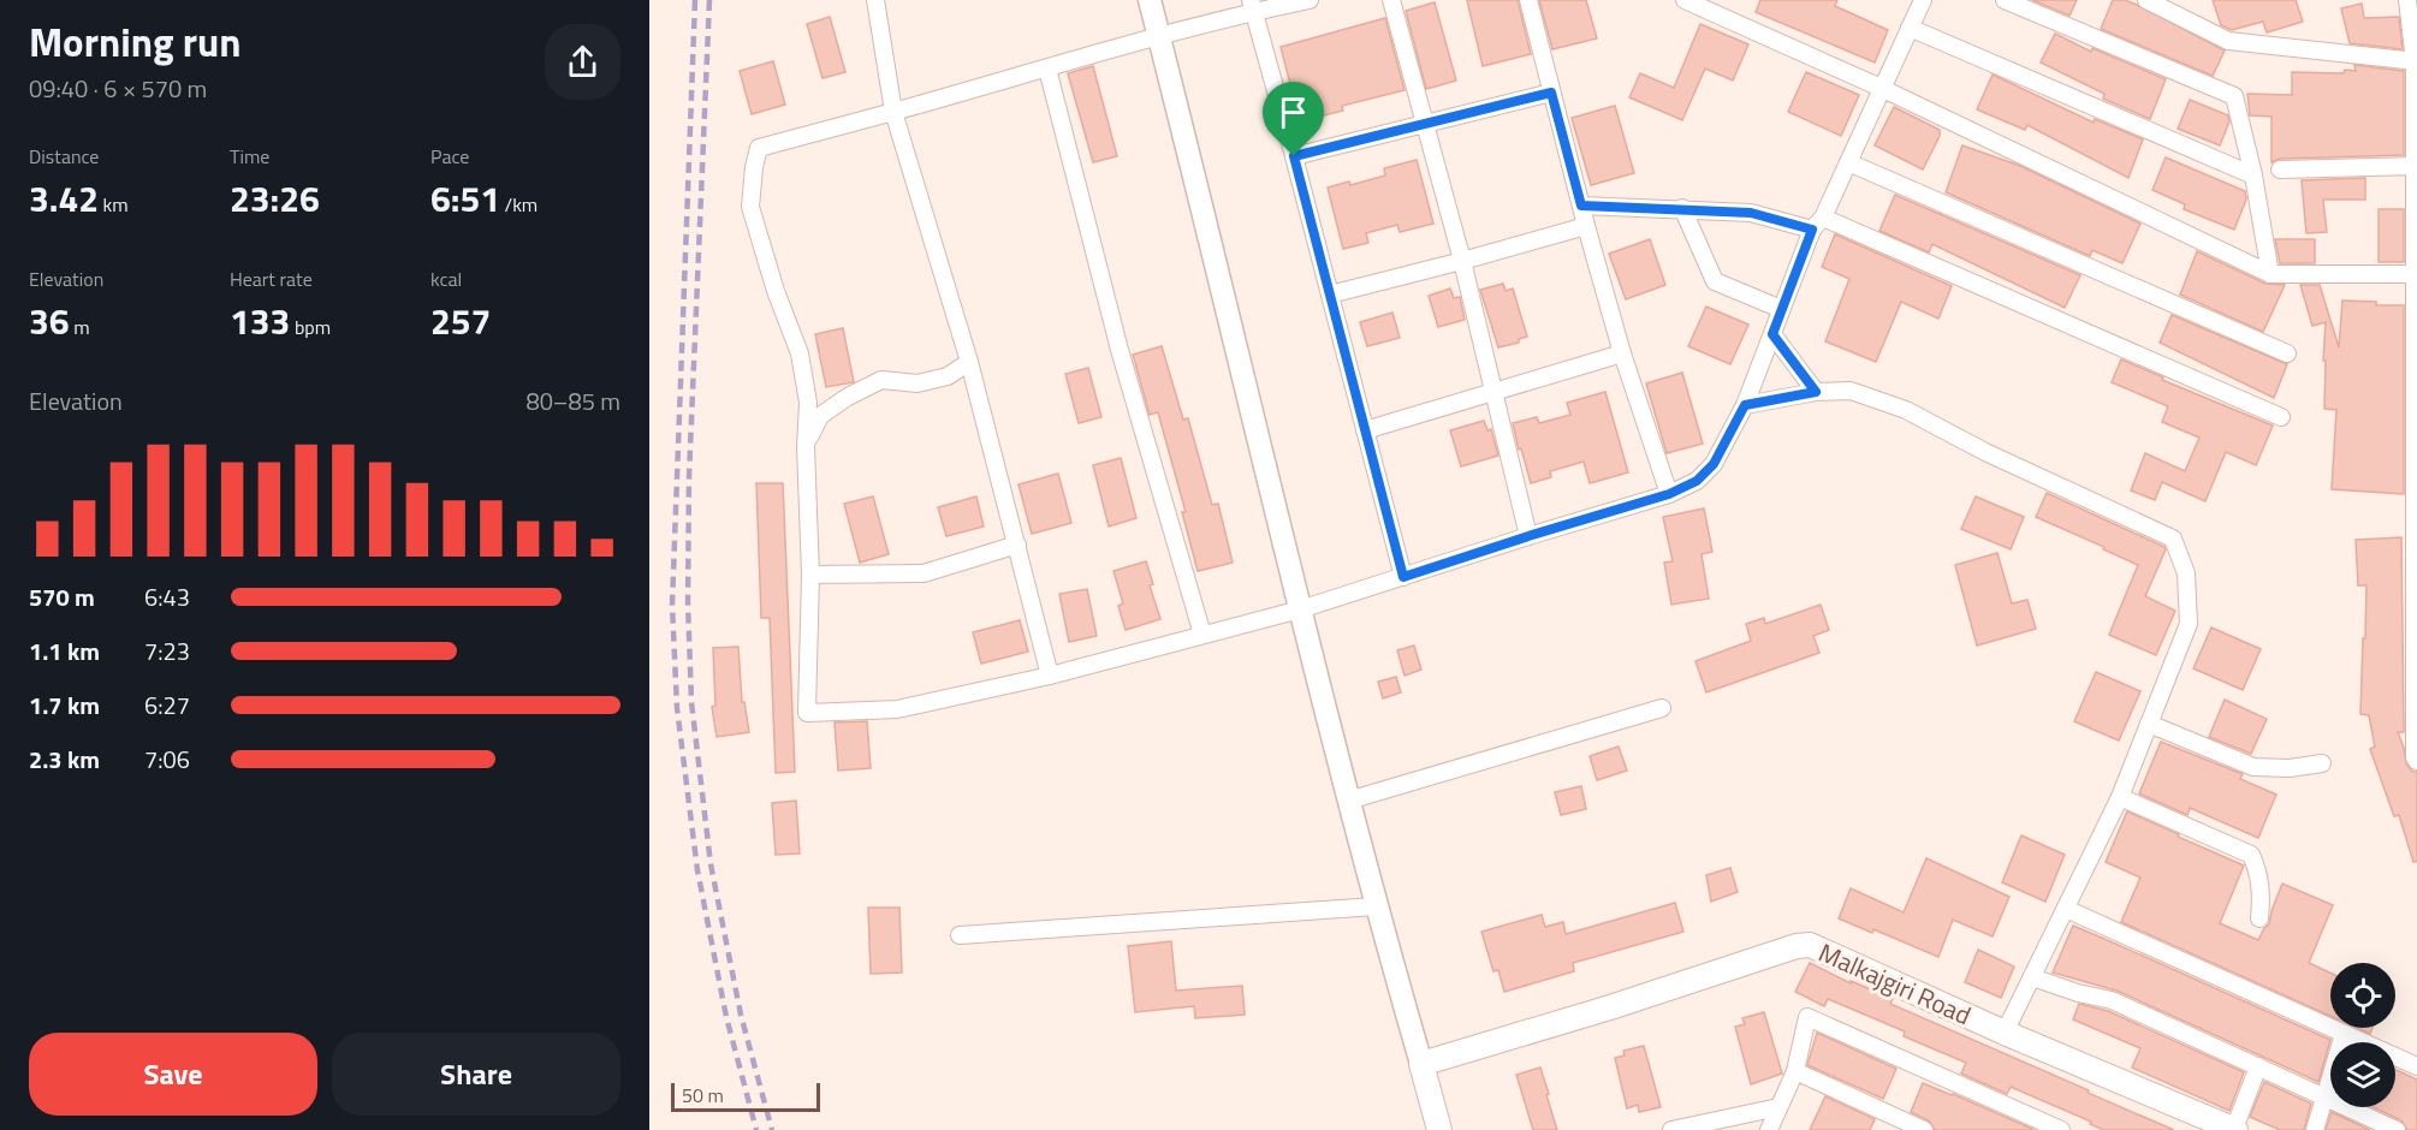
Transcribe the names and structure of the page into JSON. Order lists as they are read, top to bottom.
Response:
{
  "streets": {
    "main road": ["Malkajgiri Road"]
  },
  "scale_bar": "50 m",
  "page": {
    "heading": ["Morning run", "09:40 · 6 × 570 m"],
    "stats": [
      ["Distance", "3.42 km"],
      ["Time", "23:26"],
      ["Pace", "6:51 /km"],
      ["Elevation", "36 m"],
      ["Heart rate", "133 bpm"],
      ["kcal", "257"]
    ],
    "chart": ["Elevation", "80–85 m"],
    "list": [
      {
        "name": "570 m",
        "note": "6:43"
      },
      {
        "name": "1.1 km",
        "note": "7:23"
      },
      {
        "name": "1.7 km",
        "note": "6:27"
      },
      {
        "name": "2.3 km",
        "note": "7:06"
      }
    ],
    "buttons": ["Save", "Share"],
    "scale": "50 m"
  }
}
